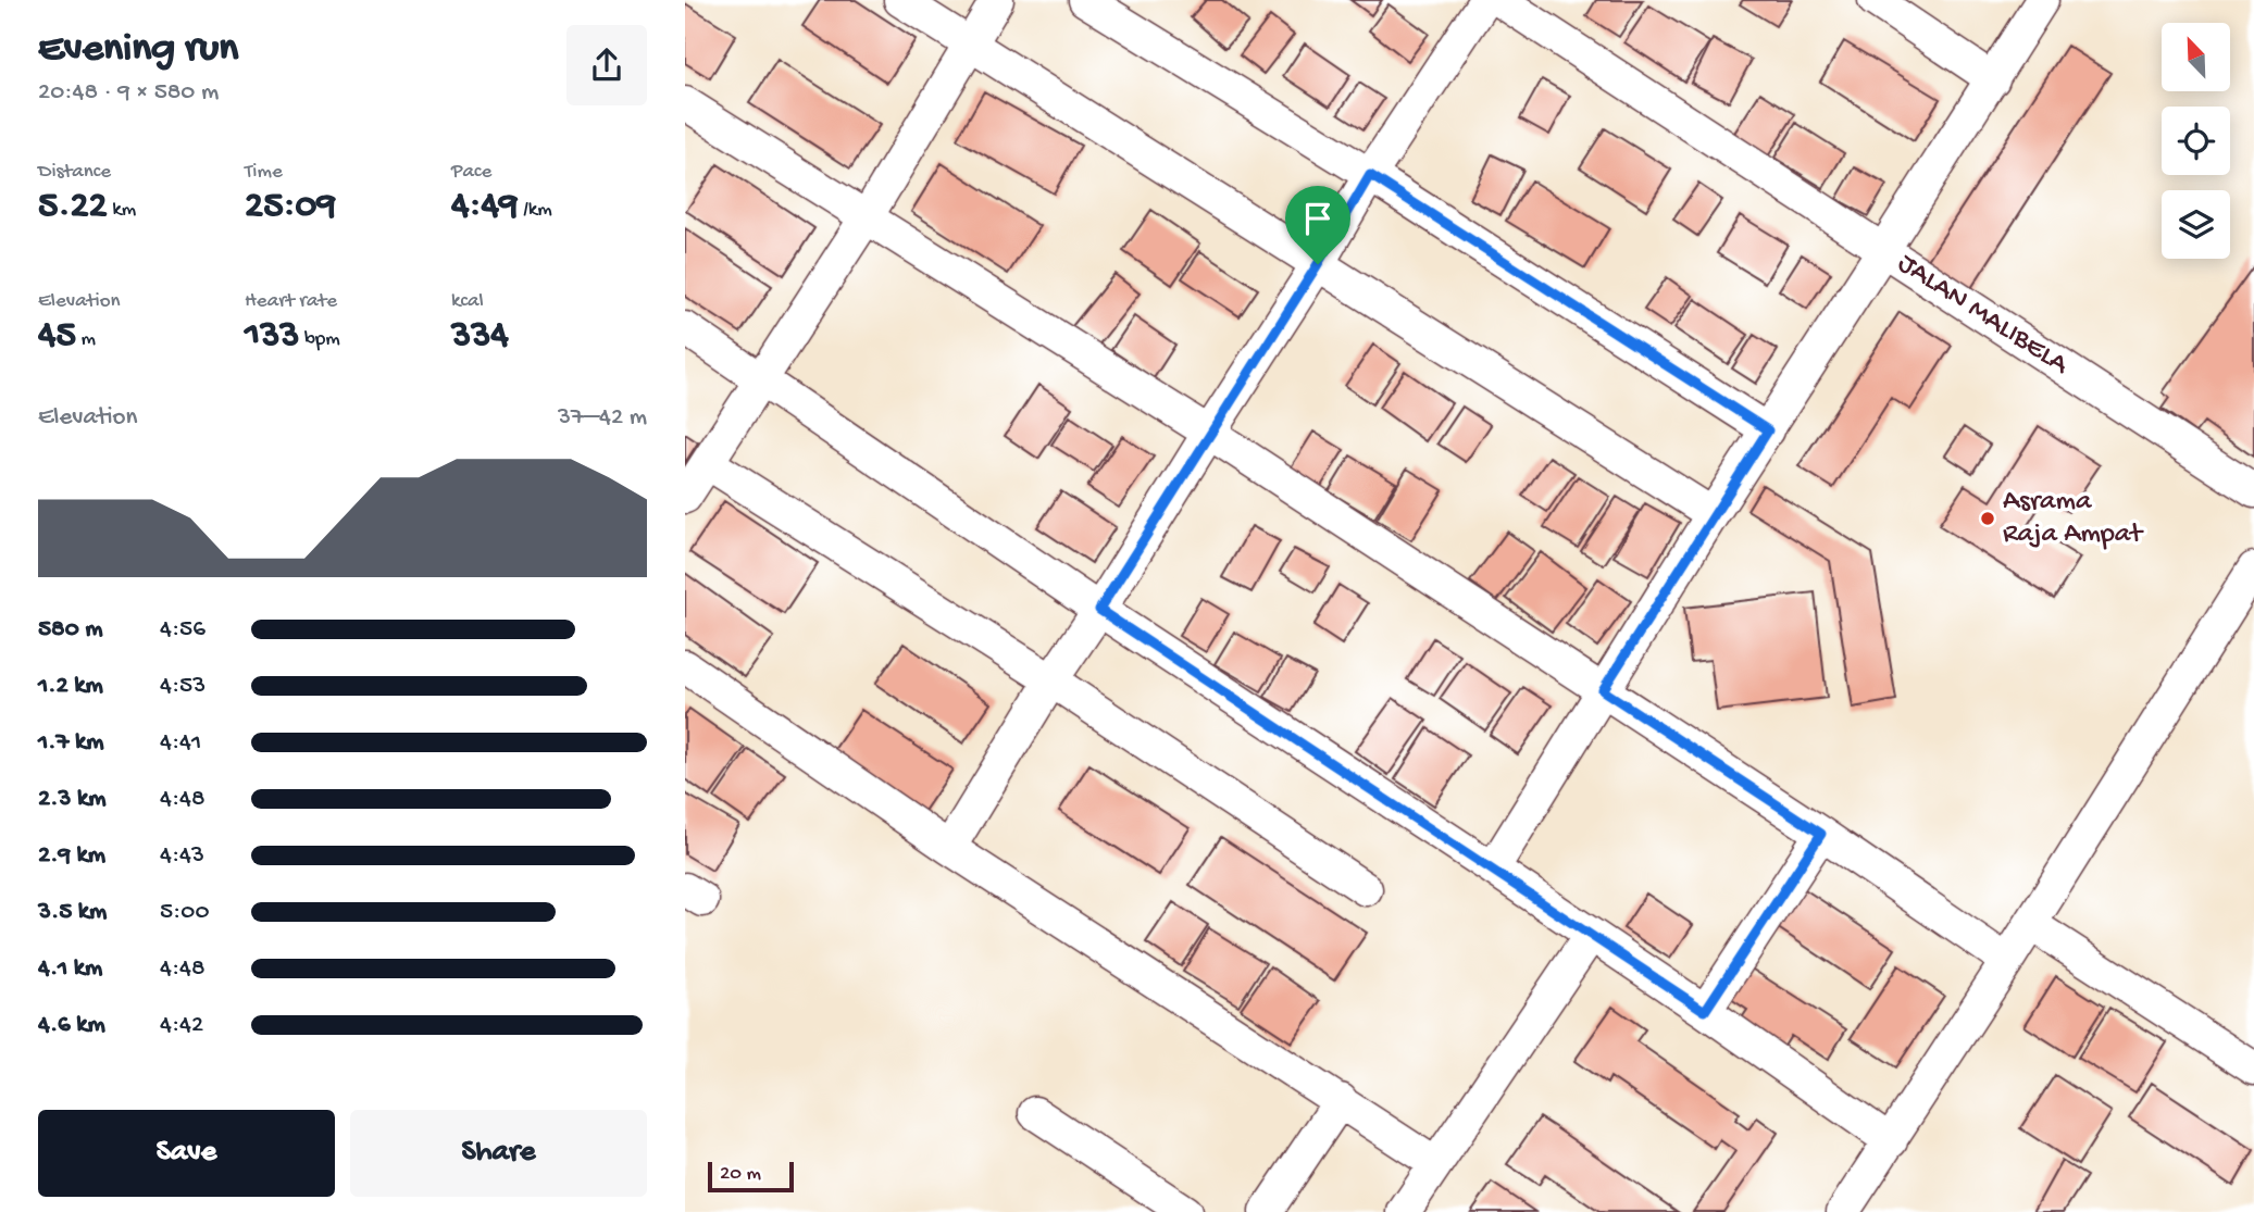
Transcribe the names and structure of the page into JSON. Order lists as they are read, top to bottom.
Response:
{
  "streets": {
    "street": ["JALAN MALIBELA"]
  },
  "places": ["Asrama Raja Ampat"],
  "scale_bar": "20 m",
  "north": "top left",
  "page": {
    "heading": ["Evening run", "20:48 · 9 × 580 m"],
    "stats": [
      ["Distance", "5.22 km"],
      ["Time", "25:09"],
      ["Pace", "4:49 /km"],
      ["Elevation", "45 m"],
      ["Heart rate", "133 bpm"],
      ["kcal", "334"]
    ],
    "chart": ["Elevation", "37–42 m"],
    "list": [
      {
        "name": "580 m",
        "note": "4:56"
      },
      {
        "name": "1.2 km",
        "note": "4:53"
      },
      {
        "name": "1.7 km",
        "note": "4:41"
      },
      {
        "name": "2.3 km",
        "note": "4:48"
      },
      {
        "name": "2.9 km",
        "note": "4:43"
      },
      {
        "name": "3.5 km",
        "note": "5:00"
      },
      {
        "name": "4.1 km",
        "note": "4:48"
      },
      {
        "name": "4.6 km",
        "note": "4:42"
      }
    ],
    "buttons": ["Save", "Share"],
    "scale": "20 m"
  }
}
